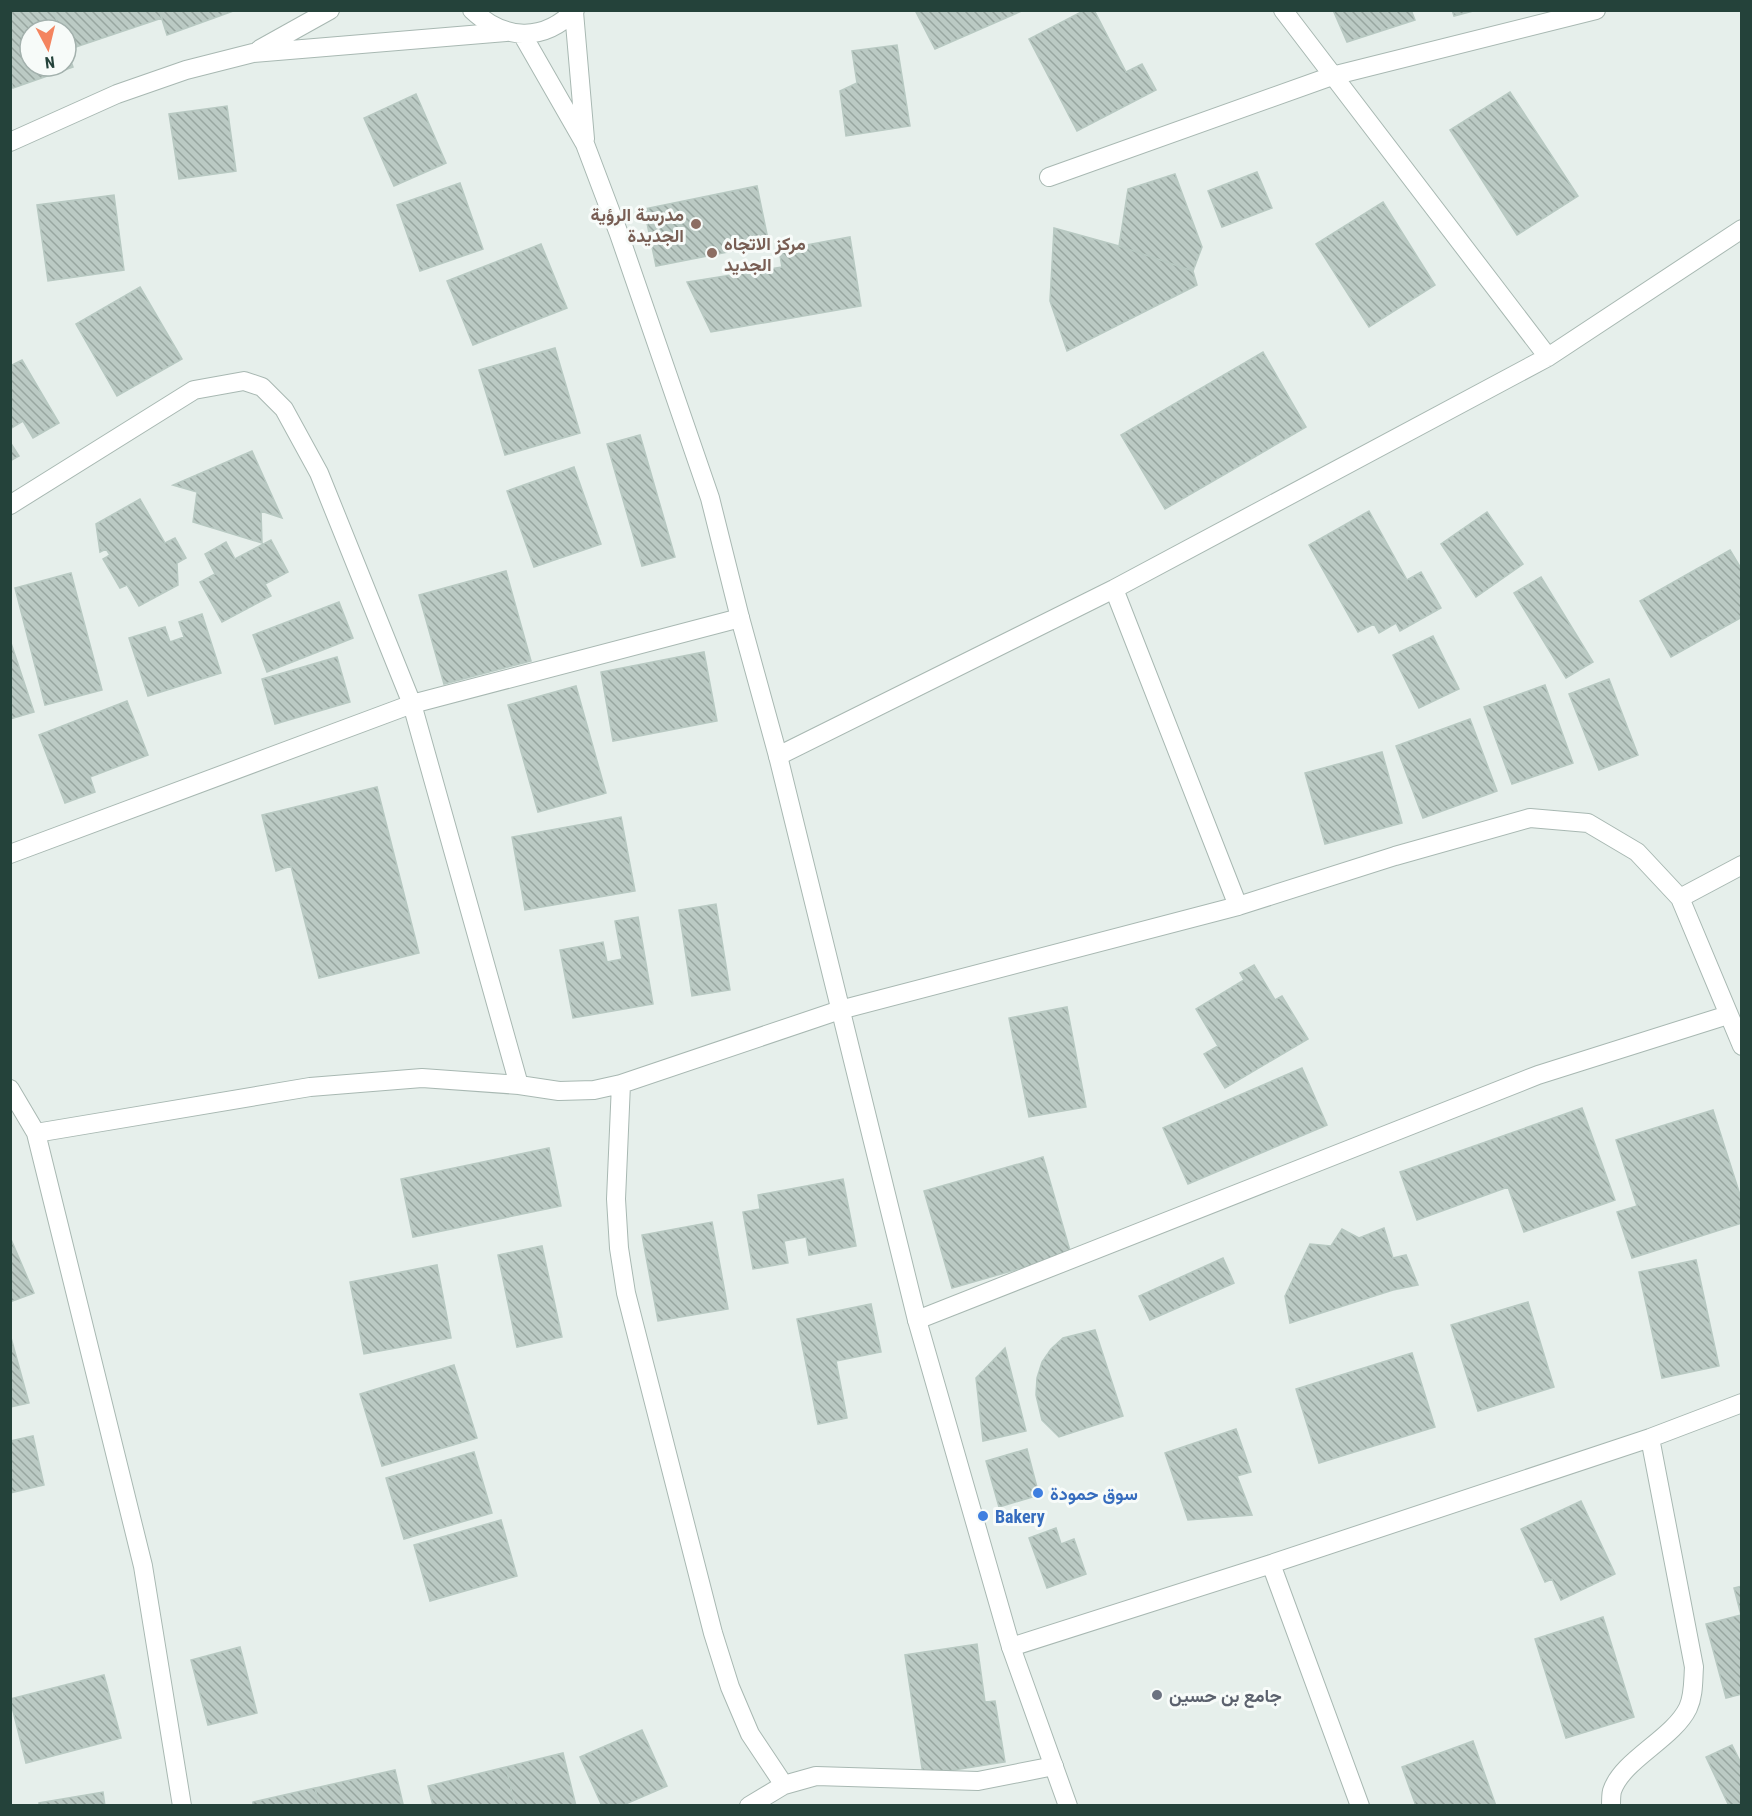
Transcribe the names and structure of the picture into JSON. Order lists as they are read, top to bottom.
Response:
{
  "places": [
    "مدرسة الرؤية الجديدة",
    "مركز الاتجاه الجديد",
    "سوق حمودة",
    "Bakery",
    "جامع بن حسين"
  ],
  "north": "bottom"
}
